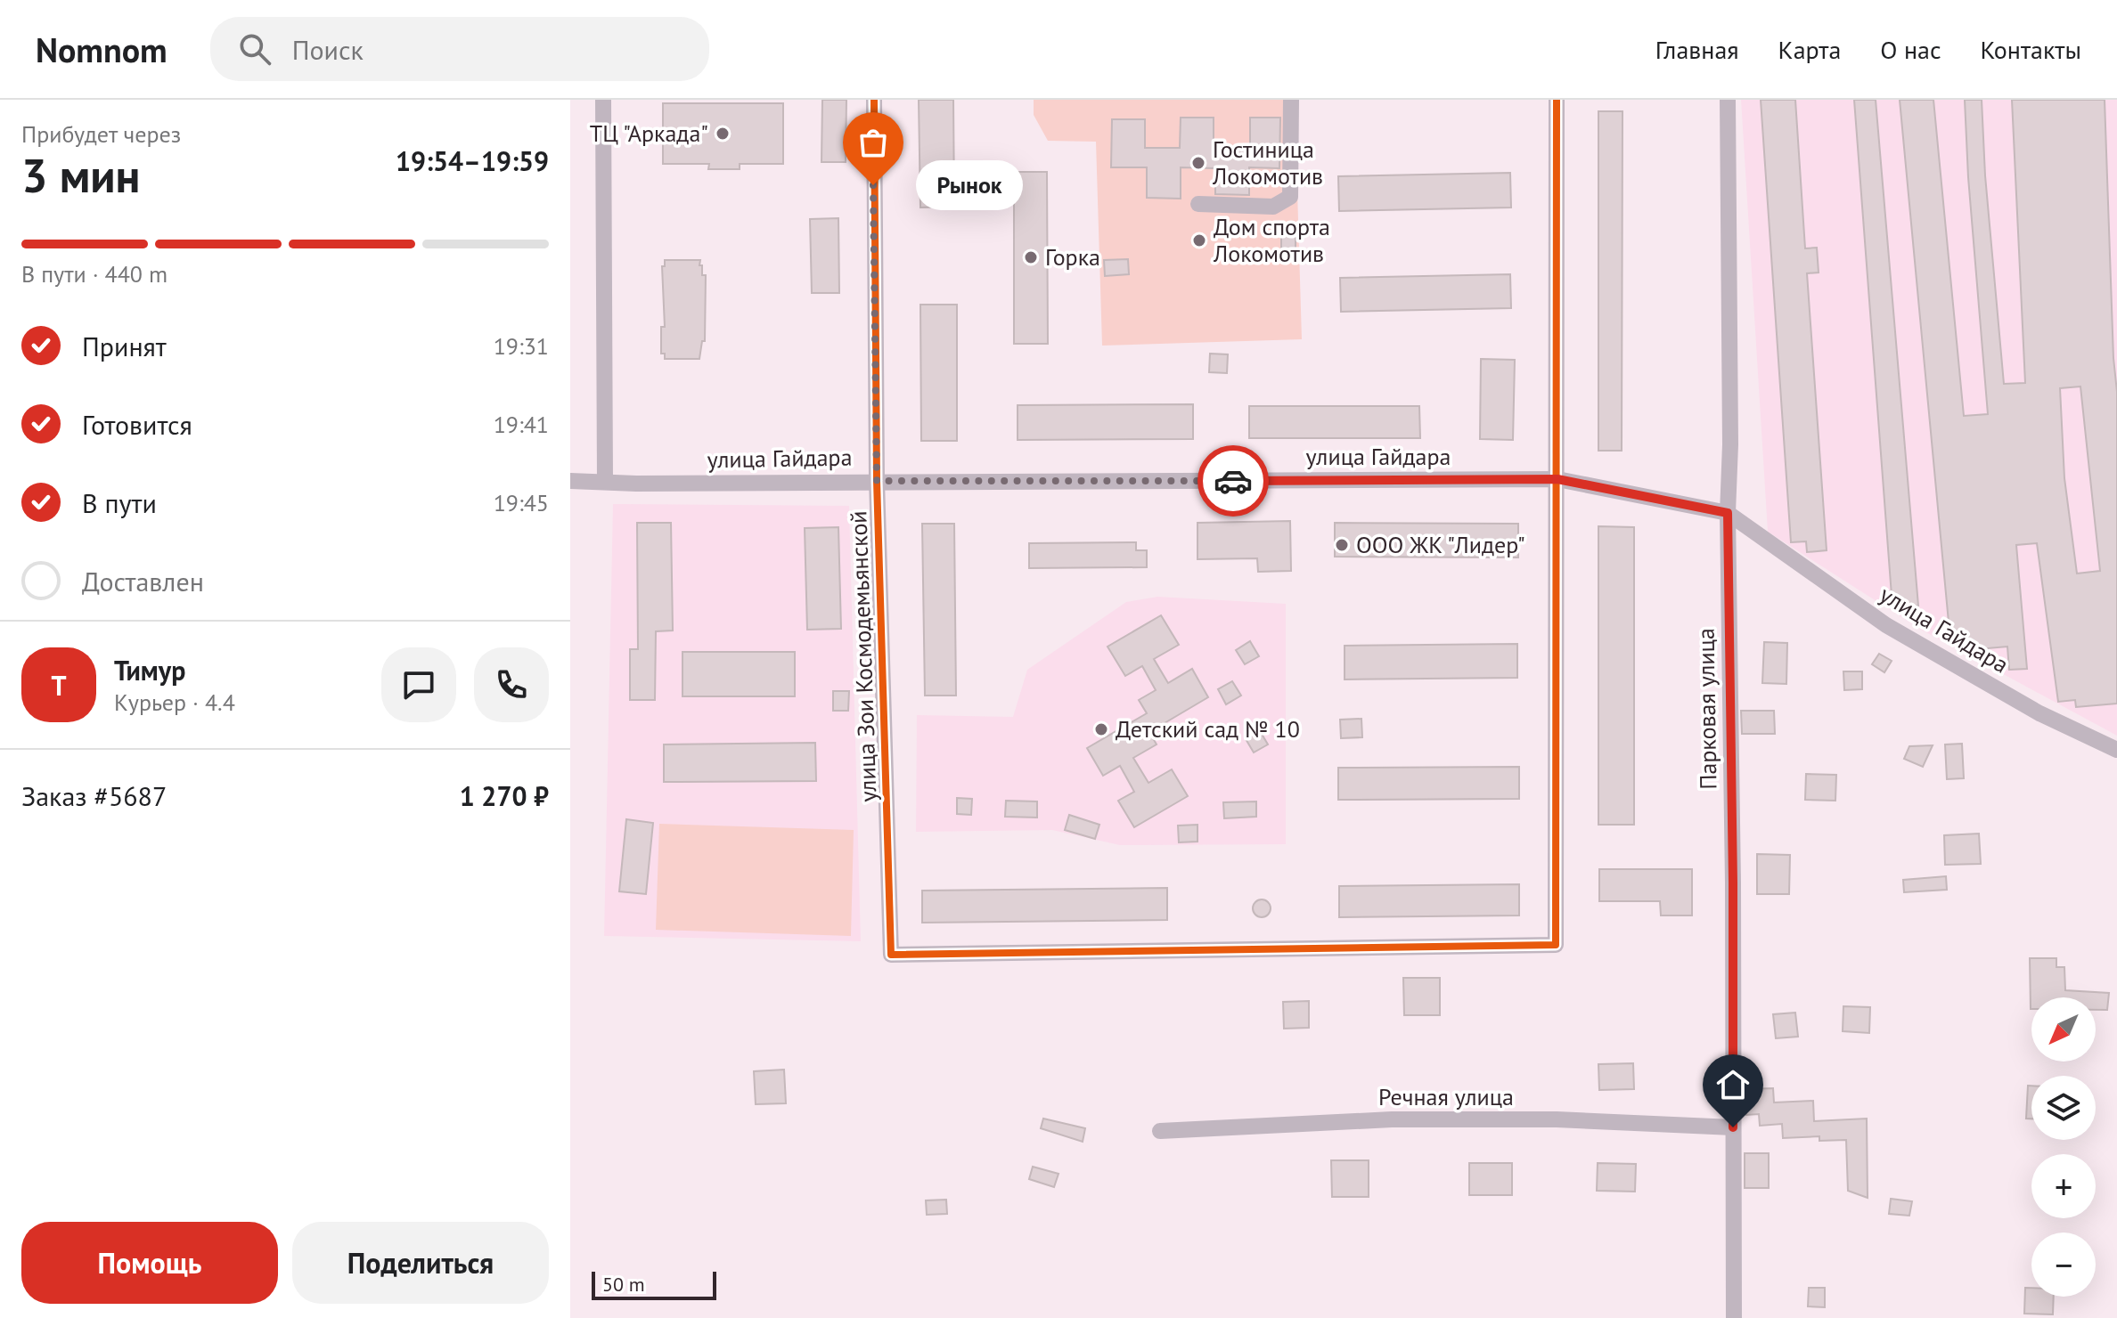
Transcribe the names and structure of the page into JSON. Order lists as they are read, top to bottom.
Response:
{
  "streets": {
    "street": [
      "улица Гайдара",
      "улица Зои Космодемьянской",
      "Парковая улица",
      "Речная улица"
    ]
  },
  "crossings": [
    ["улица Гайдара", "улица Зои Космодемьянской"],
    ["улица Гайдара", "Парковая улица"],
    ["Парковая улица", "Речная улица"]
  ],
  "places": [
    "ТЦ \"Аркада\"",
    "Гостиница Локомотив",
    "Рынок",
    "Дом спорта Локомотив",
    "Горка",
    "ООО ЖК \"Лидер\"",
    "Детский сад № 10"
  ],
  "scale_bar": "50 m",
  "north": "bottom left",
  "page": {
    "header": "Nomnom",
    "search": "Поиск",
    "nav": [
      "Главная",
      "Карта",
      "О нас",
      "Контакты"
    ],
    "heading": ["3 мин", "Прибудет через", "19:54–19:59"],
    "panel": [
      "Тимур",
      "Курьер · 4.4",
      "Заказ #5687",
      "1 270 ₽"
    ],
    "bubble": "Рынок",
    "bar": "В пути · 440 m",
    "list": [
      ["Принят", "19:31"],
      ["Готовится", "19:41"],
      ["В пути", "19:45"],
      "Доставлен"
    ],
    "round": "Т",
    "map_buttons": ["+", "−"],
    "buttons": ["Помощь", "Поделиться"],
    "scale": "50 m"
  }
}
